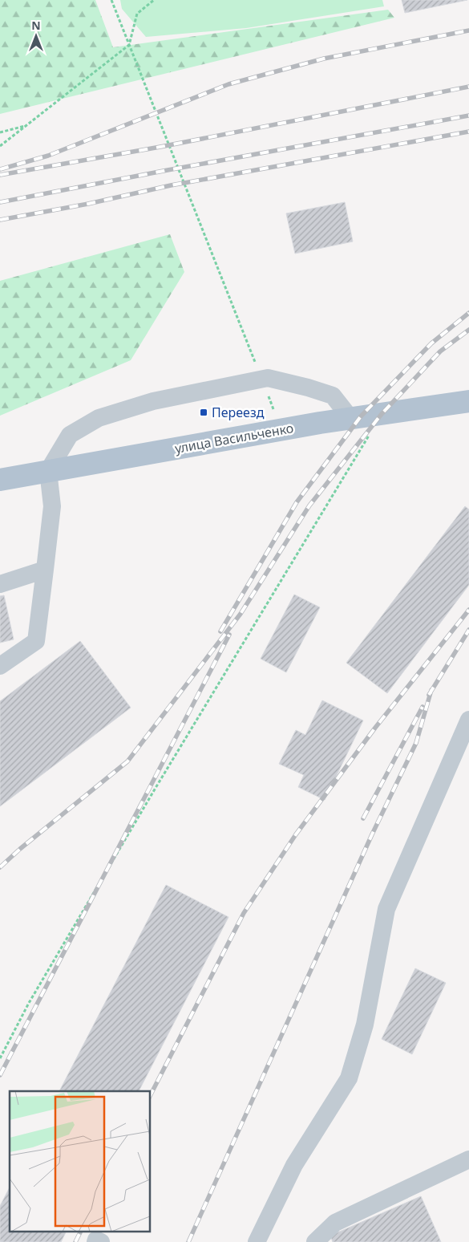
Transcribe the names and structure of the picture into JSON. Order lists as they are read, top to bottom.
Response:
{
  "streets": {
    "main road": ["улица Васильченко"]
  },
  "places": {
    "transit": ["Переезд"]
  },
  "north": "top"
}
